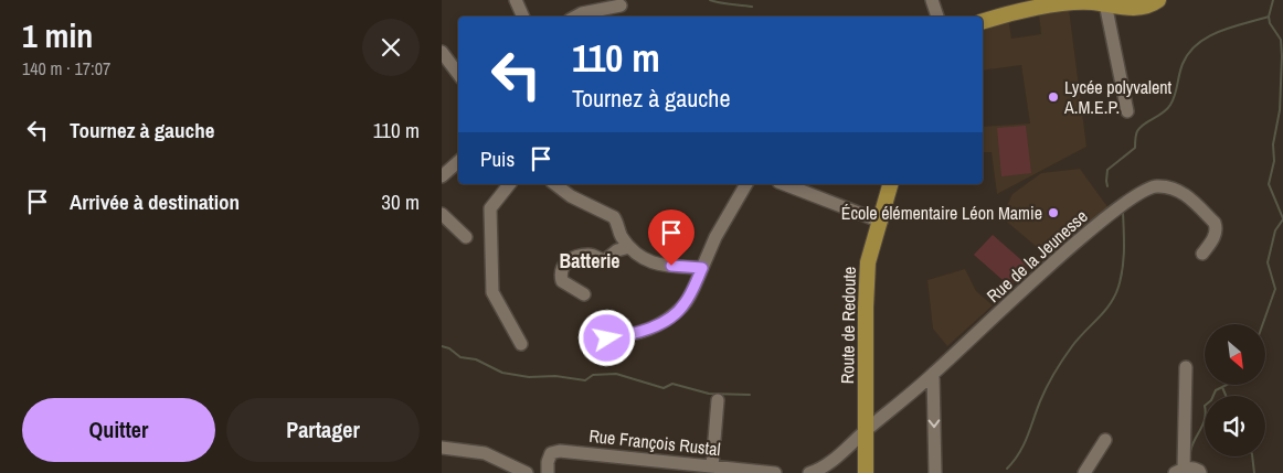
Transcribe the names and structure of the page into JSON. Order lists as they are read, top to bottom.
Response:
{
  "streets": {
    "main road": ["Route de Redoute"],
    "street": ["Rue de la Jeunesse", "Rue François Rustal"]
  },
  "crossings": [
    ["Rue de la Jeunesse", "Route de Redoute"]
  ],
  "districts": ["Batterie"],
  "places": ["Lycée polyvalent A.M.E.P.", "École élémentaire Léon Mamie"],
  "north": "bottom right",
  "page": {
    "heading": ["1 min", "140 m · 17:07"],
    "turn": ["110 m", "Tournez à gauche"],
    "list": [
      {
        "name": "Tournez à gauche",
        "value": "110 m"
      },
      {
        "name": "Arrivée à destination",
        "value": "30 m"
      }
    ],
    "then": "Puis",
    "buttons": ["Quitter", "Partager"]
  }
}
